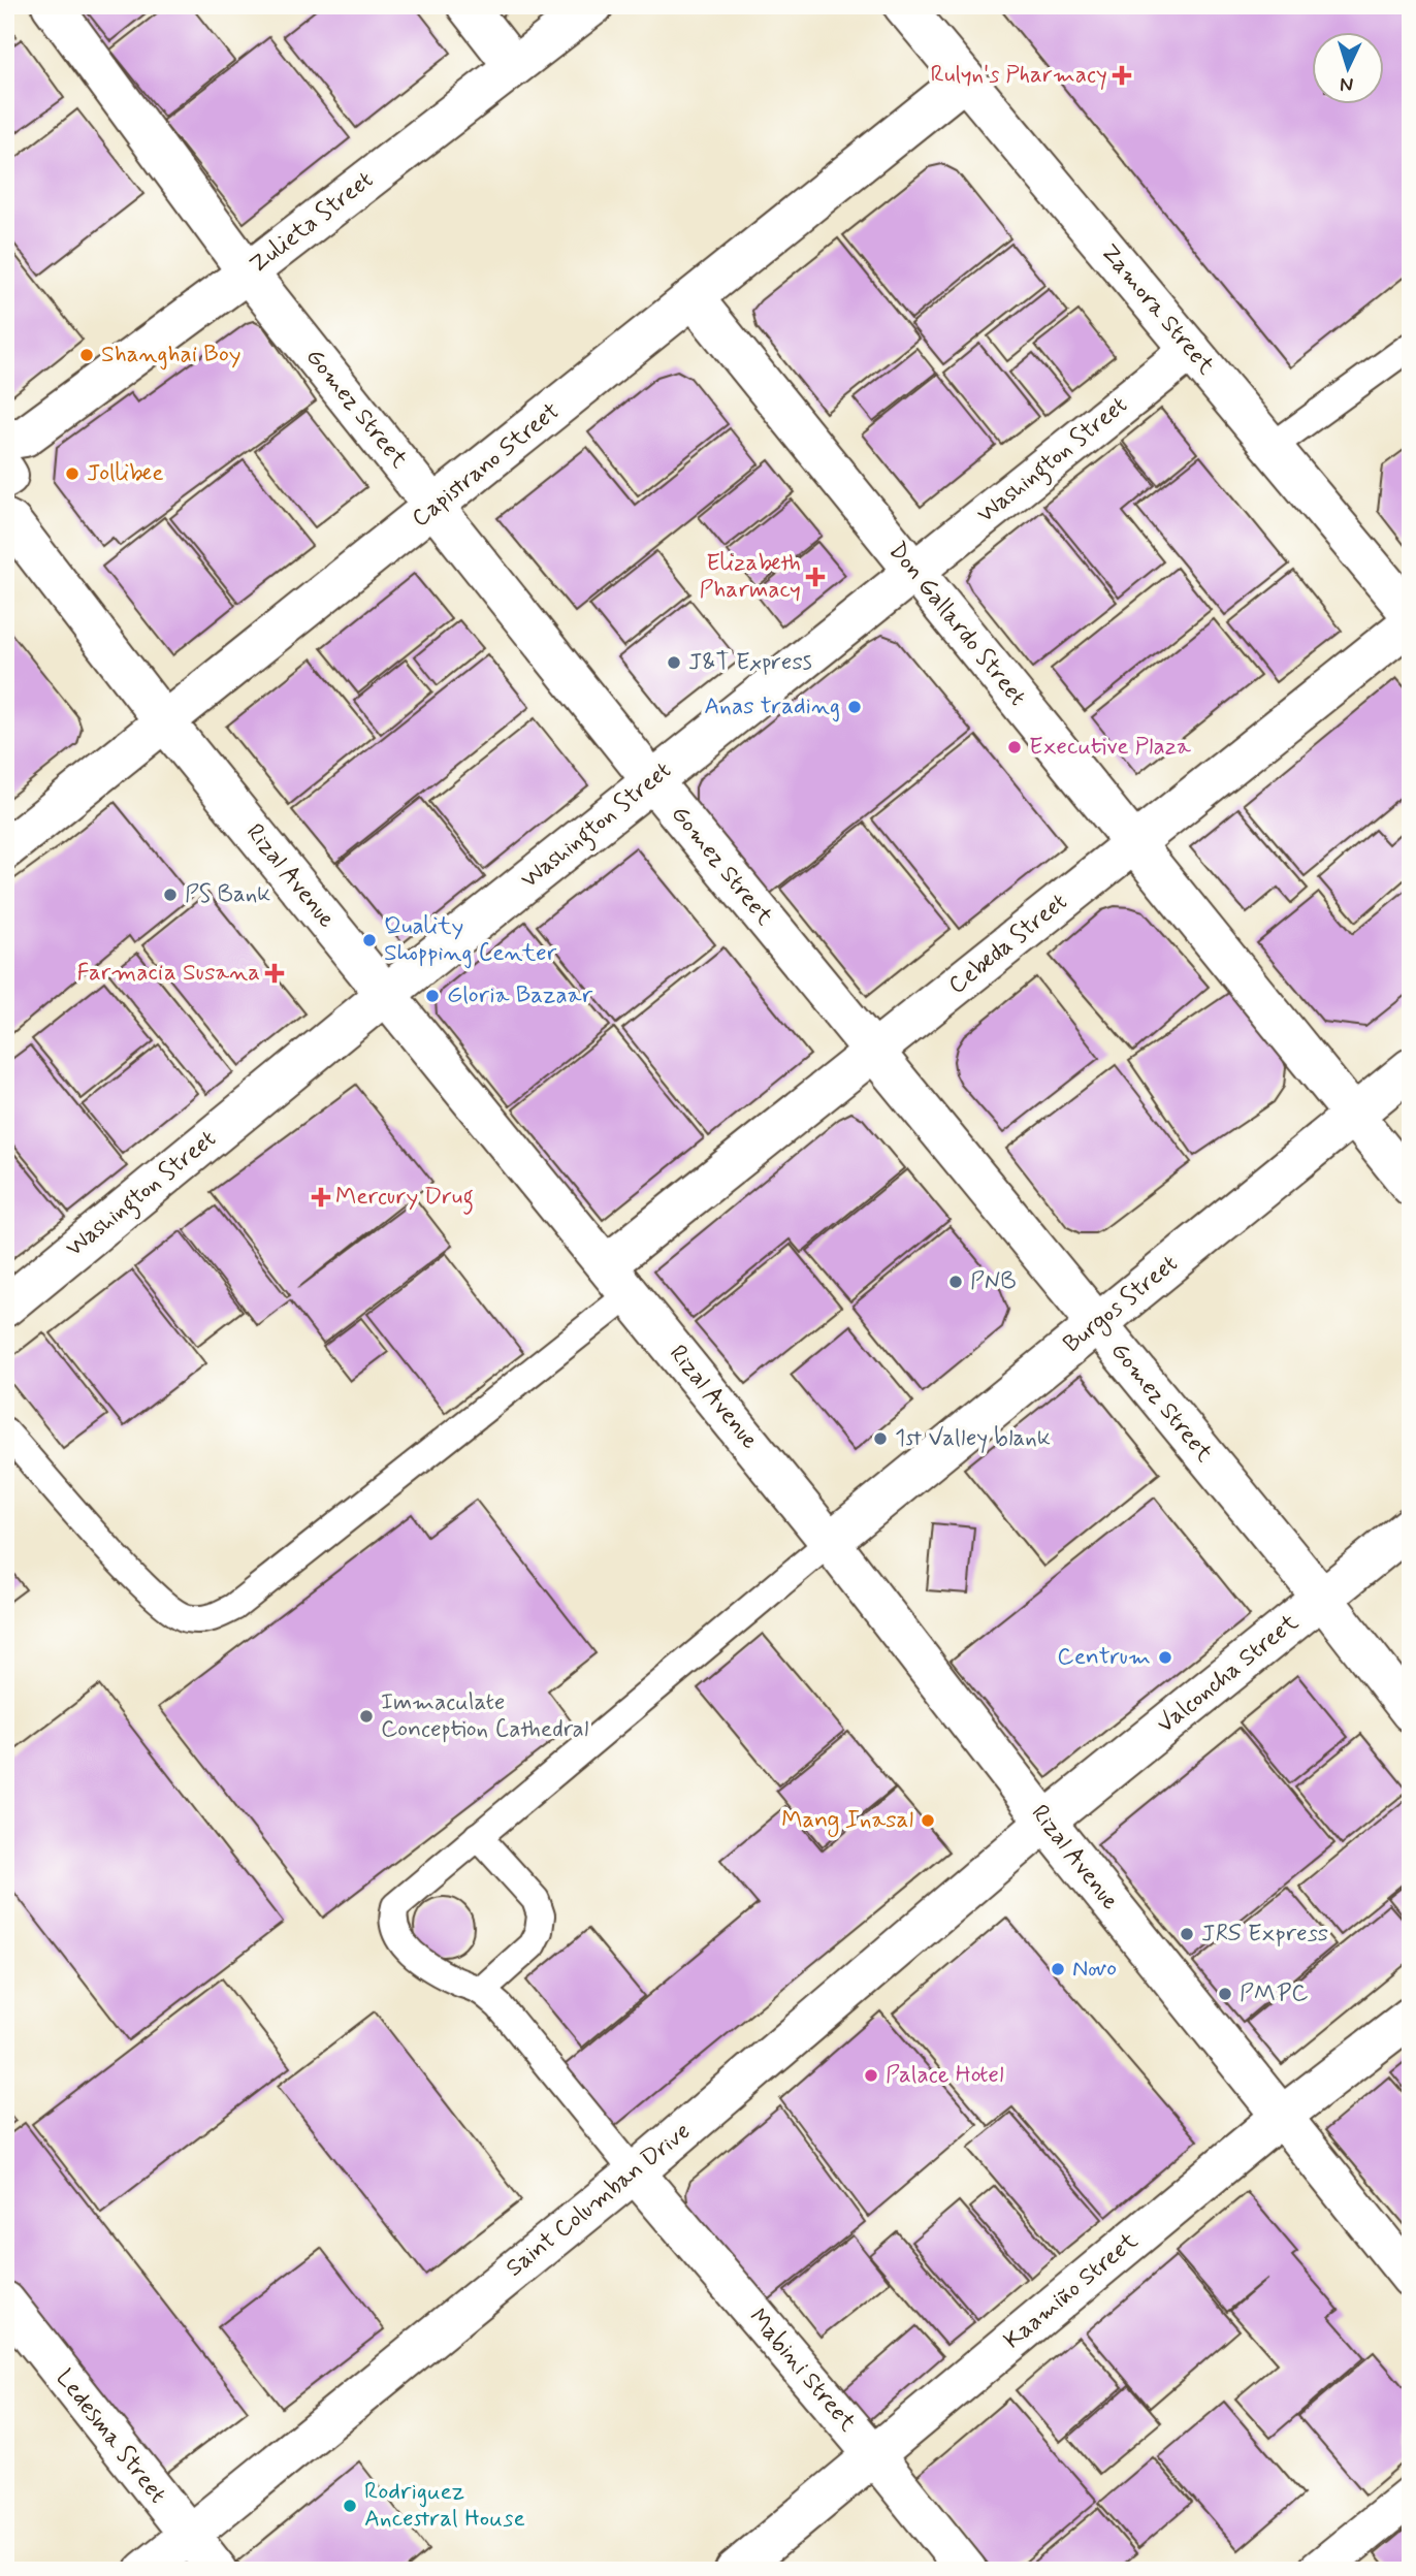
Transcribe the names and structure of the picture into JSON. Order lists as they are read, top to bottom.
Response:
{
  "streets": {
    "street": [
      "Zulieta Street",
      "Zamora Street",
      "Gomez Street",
      "Washington Street",
      "Capistrano Street",
      "Don Gallardo Street",
      "Rizal Avenue",
      "Cebeda Street",
      "Burgos Street",
      "Valconcha Street",
      "Saint Columban Drive",
      "Kaamiño Street",
      "Mabini Street",
      "Ledesma Street"
    ]
  },
  "crossings": [
    ["Zulieta Street", "Gomez Street"],
    ["Zulieta Street", "Rizal Avenue"],
    ["Zamora Street", "Washington Street"],
    ["Zamora Street", "Capistrano Street"],
    ["Gomez Street", "Washington Street"],
    ["Gomez Street", "Capistrano Street"],
    ["Gomez Street", "Cebeda Street"],
    ["Gomez Street", "Burgos Street"],
    ["Gomez Street", "Valconcha Street"],
    ["Washington Street", "Don Gallardo Street"],
    ["Washington Street", "Rizal Avenue"],
    ["Capistrano Street", "Don Gallardo Street"],
    ["Capistrano Street", "Rizal Avenue"],
    ["Don Gallardo Street", "Cebeda Street"],
    ["Don Gallardo Street", "Burgos Street"],
    ["Rizal Avenue", "Cebeda Street"],
    ["Rizal Avenue", "Burgos Street"],
    ["Rizal Avenue", "Valconcha Street"],
    ["Rizal Avenue", "Saint Columban Drive"],
    ["Rizal Avenue", "Kaamiño Street"],
    ["Valconcha Street", "Saint Columban Drive"],
    ["Saint Columban Drive", "Mabini Street"],
    ["Saint Columban Drive", "Ledesma Street"],
    ["Kaamiño Street", "Mabini Street"]
  ],
  "places": {
    "health": [
      "Rulyn's Pharmacy",
      "Elizabeth Pharmacy",
      "Farmacia Susana",
      "Mercury Drug"
    ],
    "other": [
      "Shanghai Boy",
      "Jollibee",
      "J&T Express",
      "Anas trading",
      "Executive Plaza",
      "PS Bank",
      "Quality Shopping Center",
      "Gloria Bazaar",
      "PNB",
      "1st Valley blank",
      "Centrum",
      "Immaculate Conception Cathedral",
      "Mang Inasal",
      "JRS Express",
      "Novo",
      "PMPC",
      "Palace Hotel",
      "Rodriguez Ancestral House"
    ]
  },
  "north": "bottom"
}
